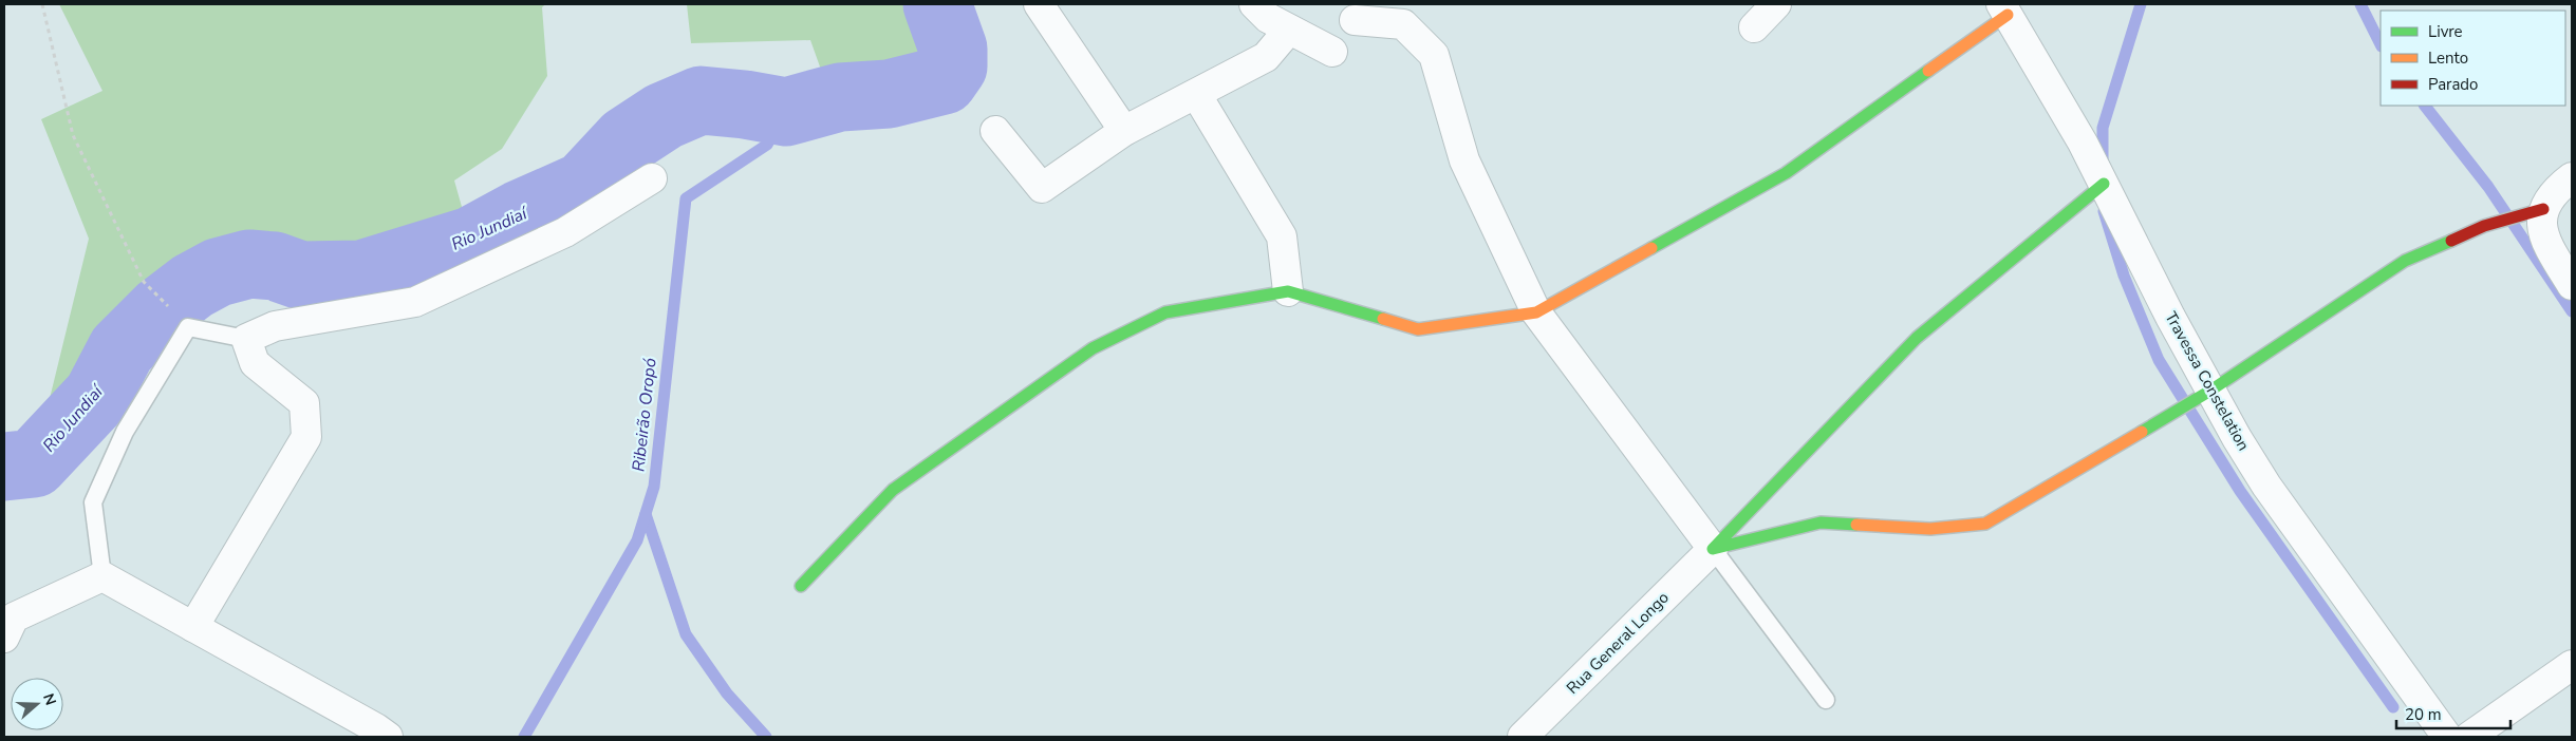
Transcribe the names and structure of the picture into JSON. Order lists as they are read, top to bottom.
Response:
{
  "streets": {
    "street": ["Travessa Constelation", "Rua General Longo"]
  },
  "water": ["Rio Jundiaí", "Ribeirão Oropó"],
  "legend": ["Livre", "Lento", "Parado"],
  "scale_bar": "20 m",
  "north": "right"
}
